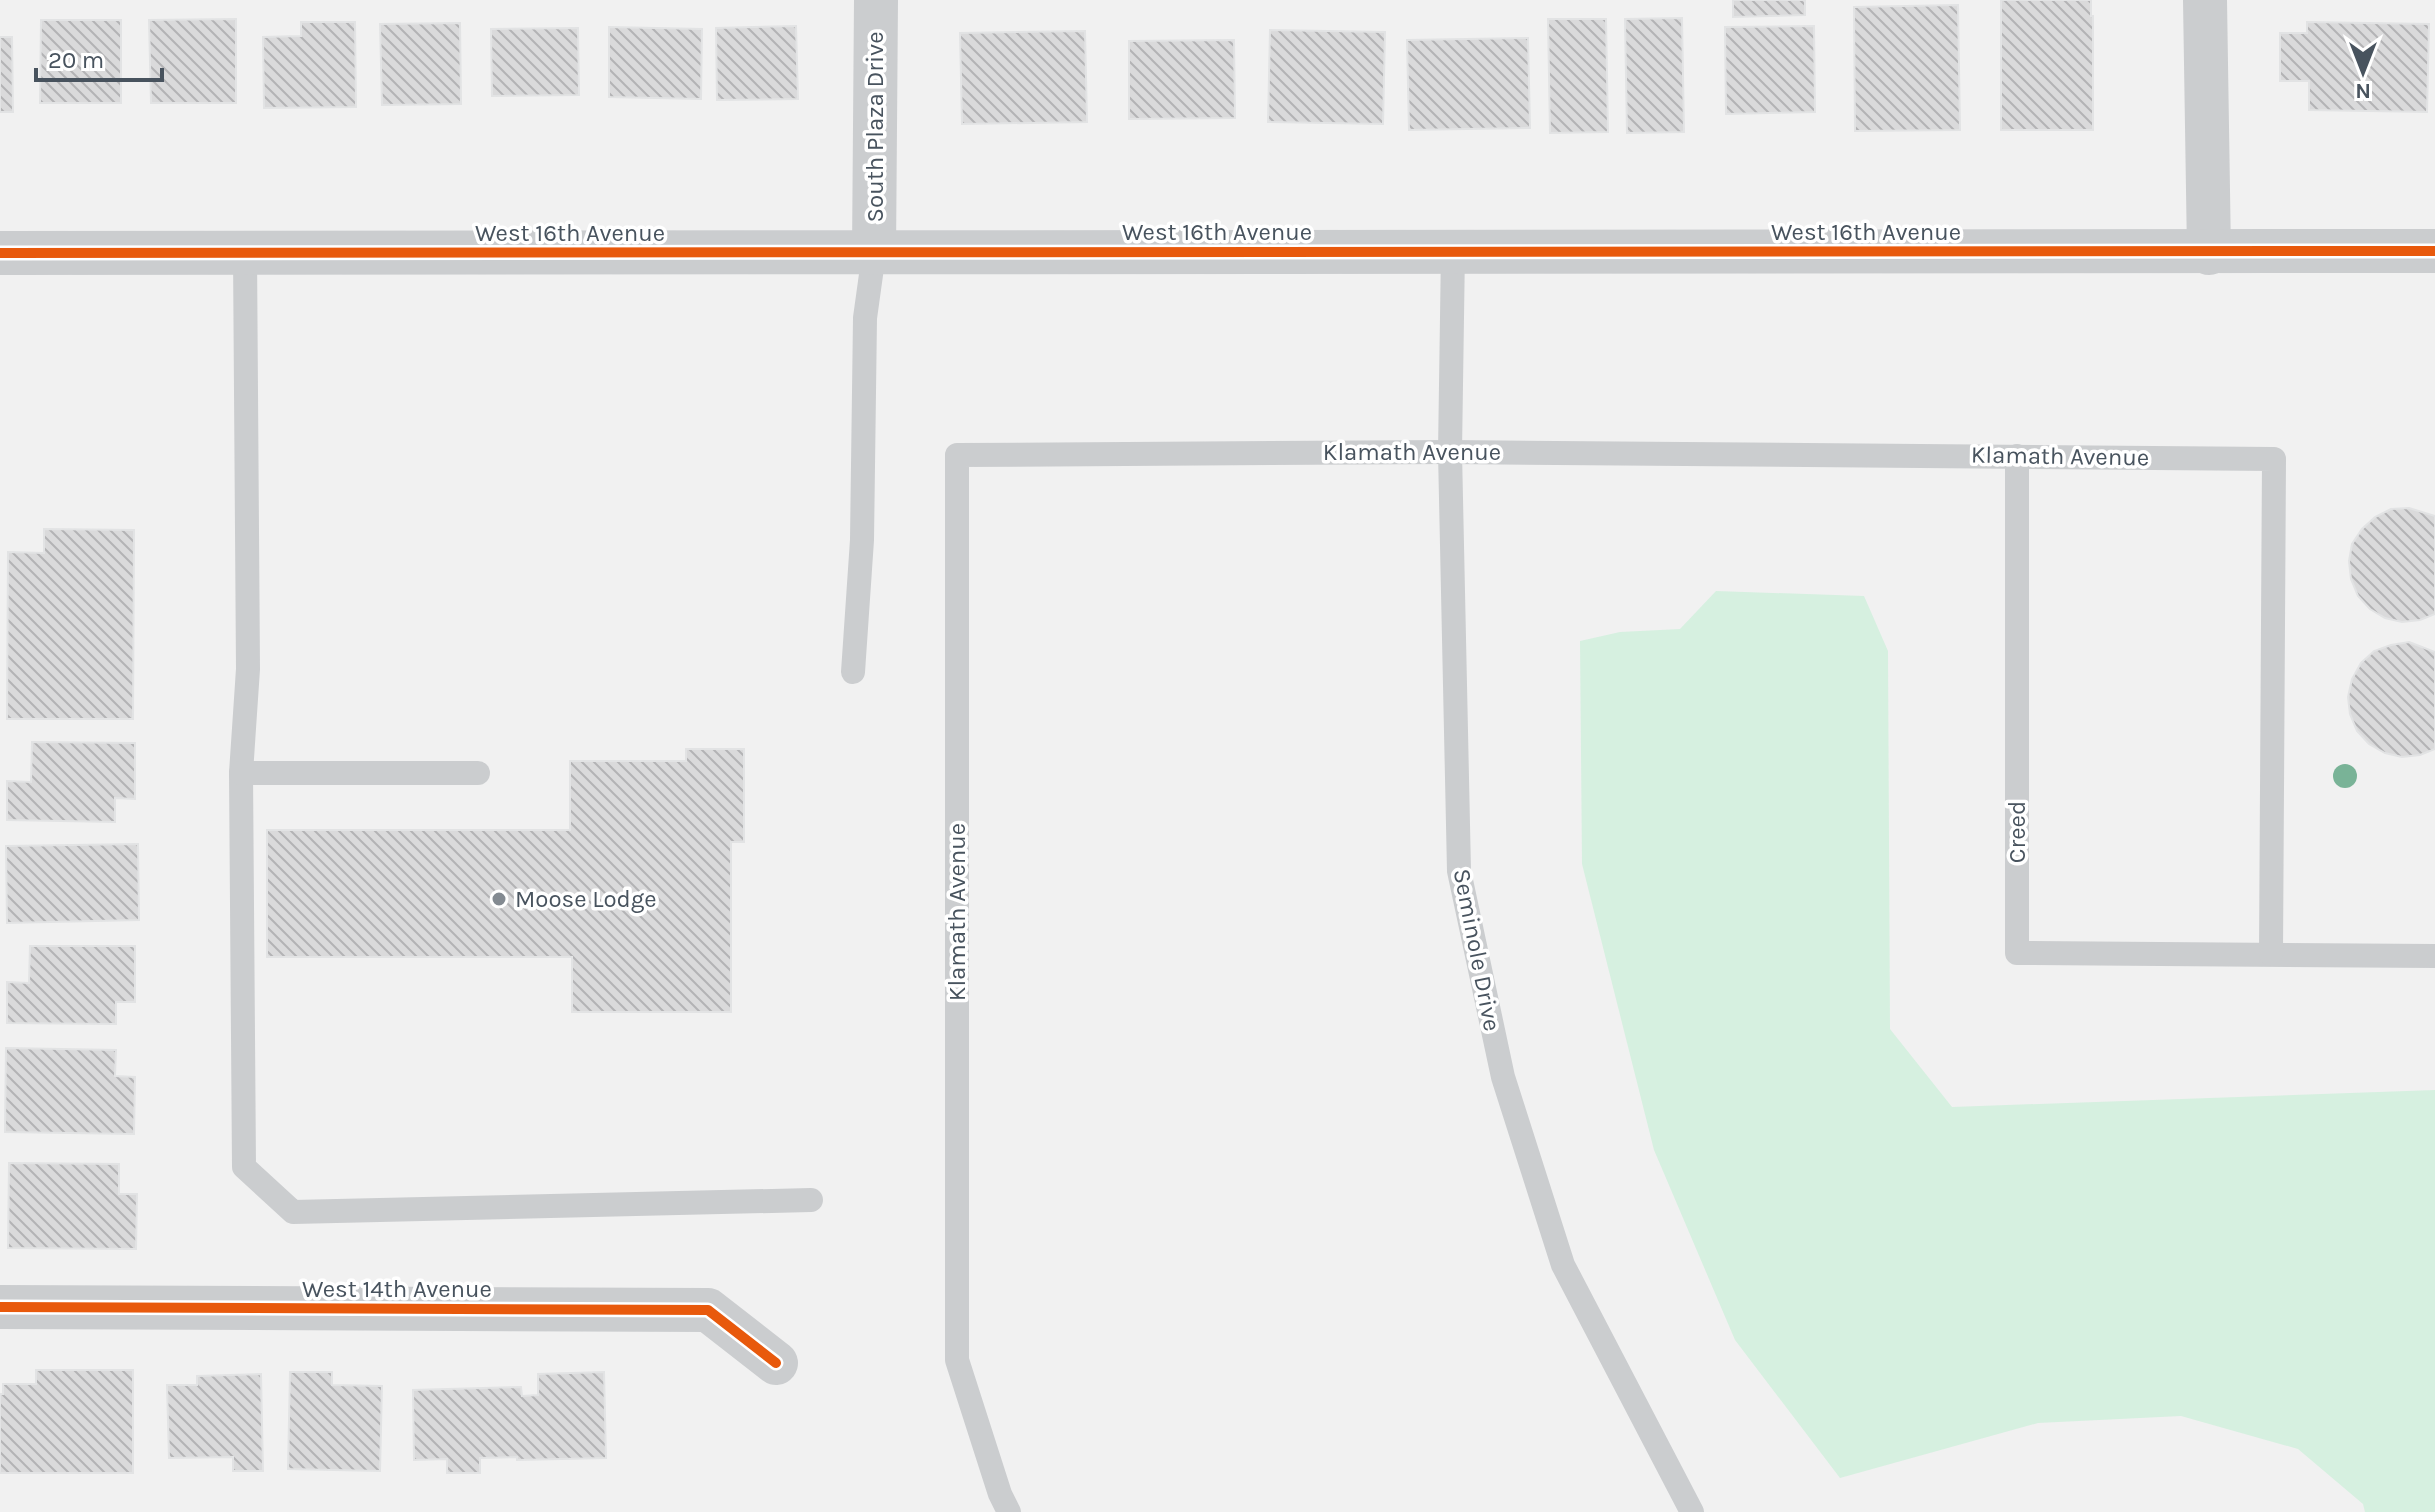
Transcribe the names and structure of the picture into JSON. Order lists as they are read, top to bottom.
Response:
{
  "streets": {
    "street": ["South Plaza Drive", "West 16th Avenue", "West 14th Avenue"],
    "lane": ["Klamath Avenue", "Creed", "Seminole Drive"]
  },
  "crossings": [
    ["South Plaza Drive", "West 16th Avenue"],
    ["West 16th Avenue", "Seminole Drive"],
    ["Klamath Avenue", "Creed"],
    ["Klamath Avenue", "Seminole Drive"]
  ],
  "places": ["Moose Lodge"],
  "scale_bar": "20 m",
  "north": "bottom"
}
